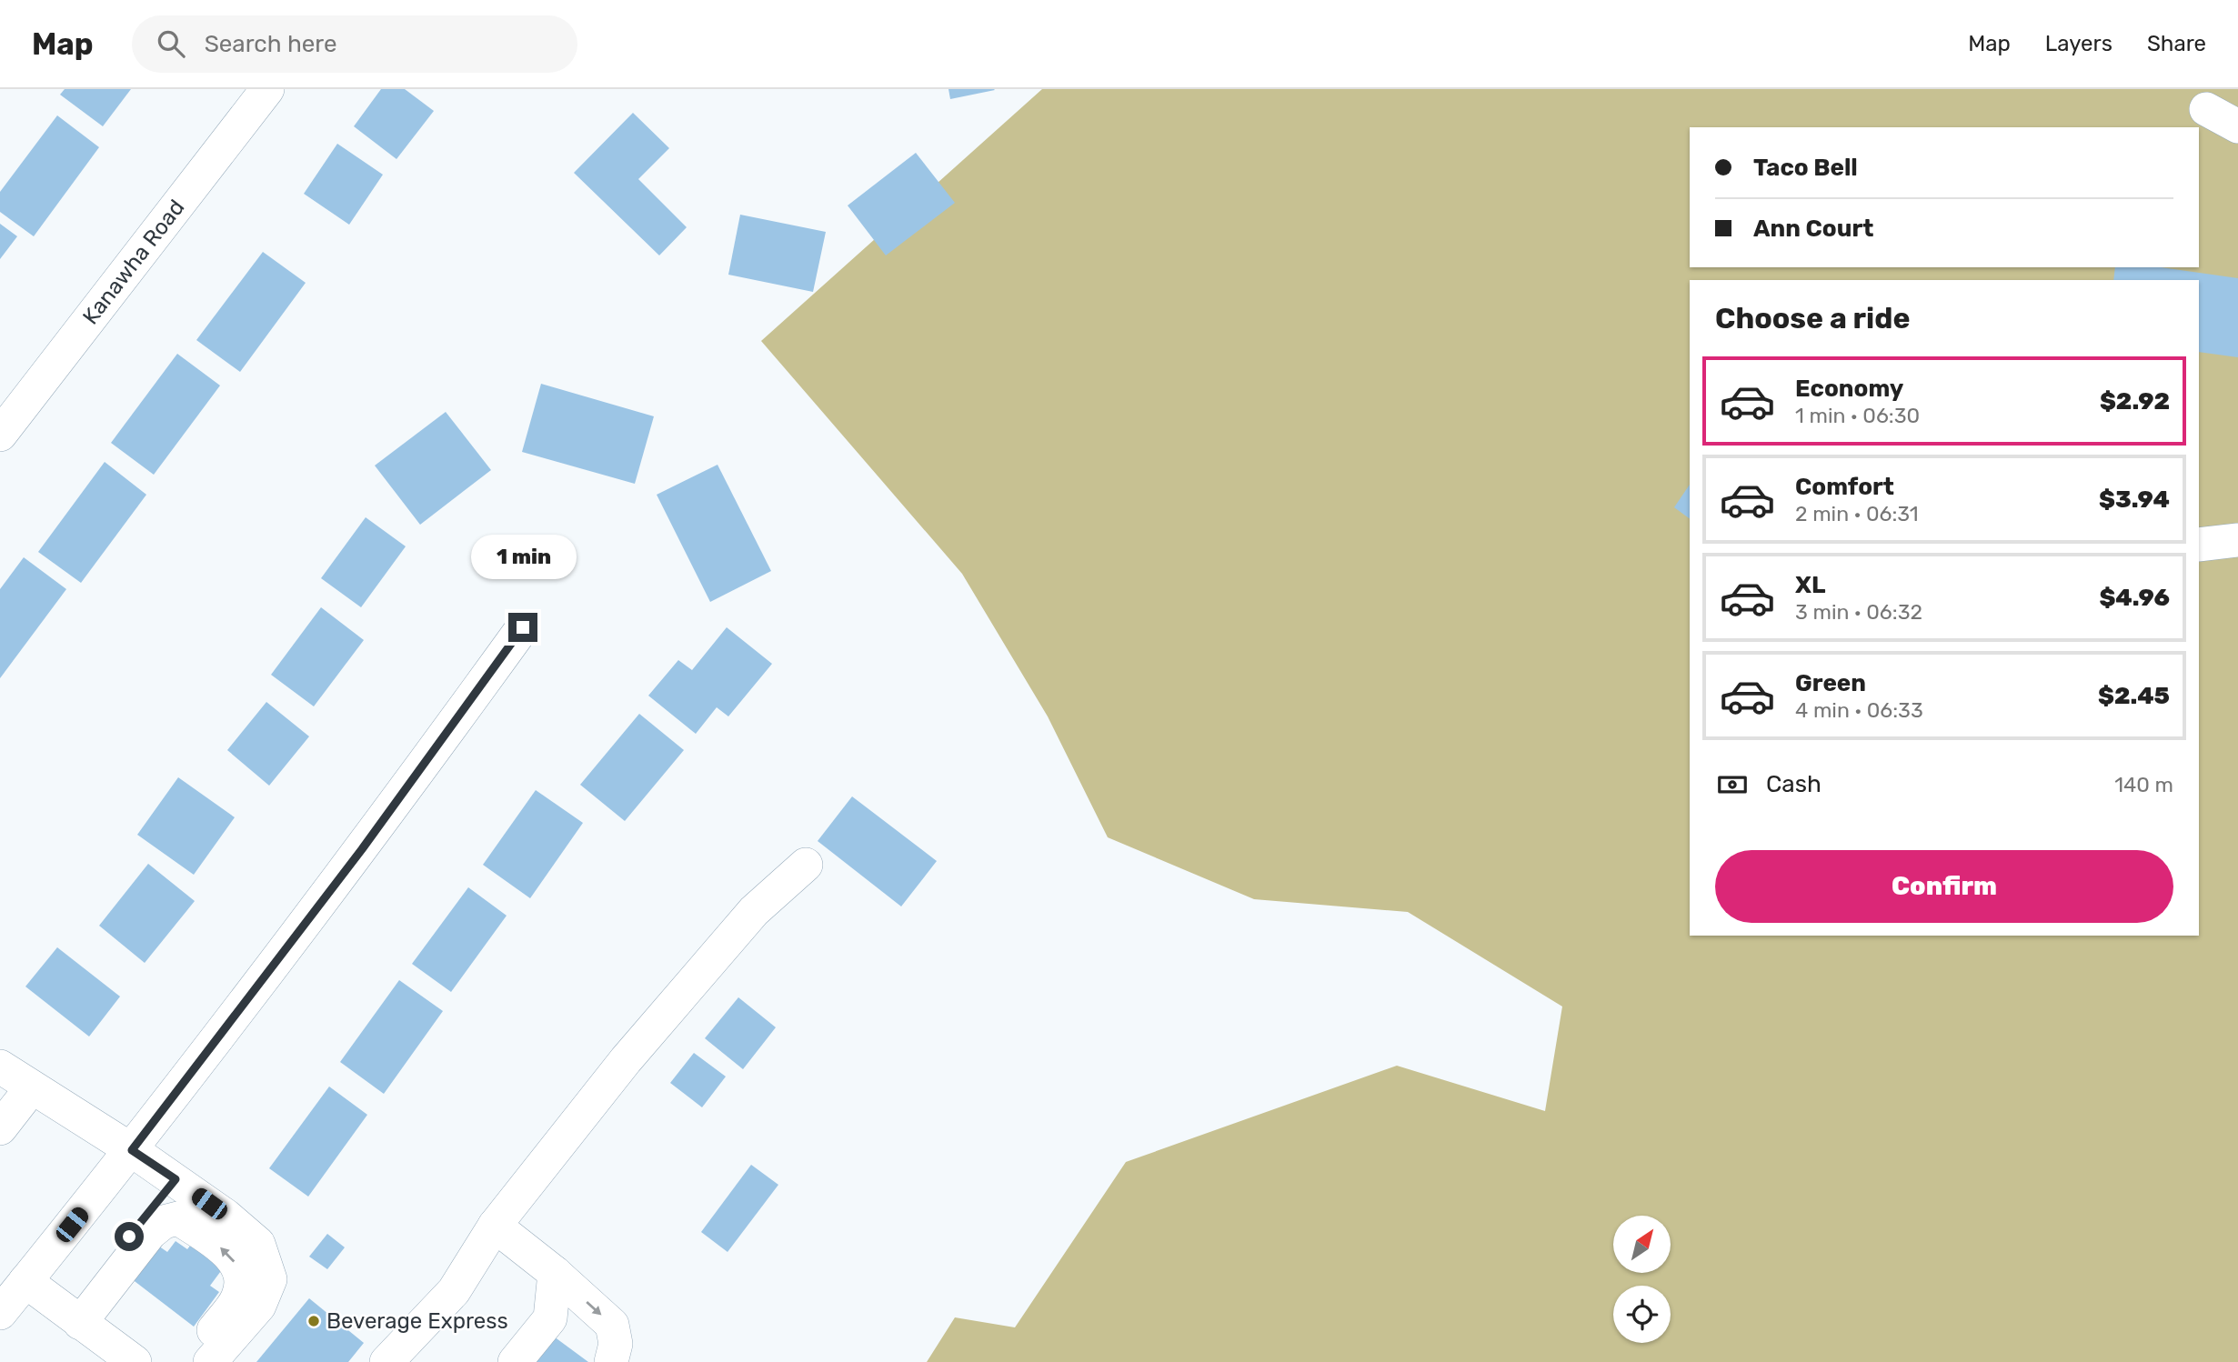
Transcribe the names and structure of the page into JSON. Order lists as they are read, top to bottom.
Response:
{
  "streets": {
    "street": ["Kanawha Road"]
  },
  "places": ["Beverage Express"],
  "north": "top right",
  "page": {
    "header": "Map",
    "search": "Search here",
    "nav": ["Map", "Layers", "Share"],
    "banner": ["Taco Bell", "Ann Court"],
    "heading": "Choose a ride",
    "list": [
      {
        "name": "Economy",
        "note": "1 min · 06:30",
        "value": "$2.92"
      },
      {
        "name": "Comfort",
        "note": "2 min · 06:31",
        "value": "$3.94"
      },
      {
        "name": "XL",
        "note": "3 min · 06:32",
        "value": "$4.96"
      },
      {
        "name": "Green",
        "note": "4 min · 06:33",
        "value": "$2.45"
      }
    ],
    "bubble": "1 min",
    "pay": ["Cash", "140 m"],
    "buttons": "Confirm"
  }
}
